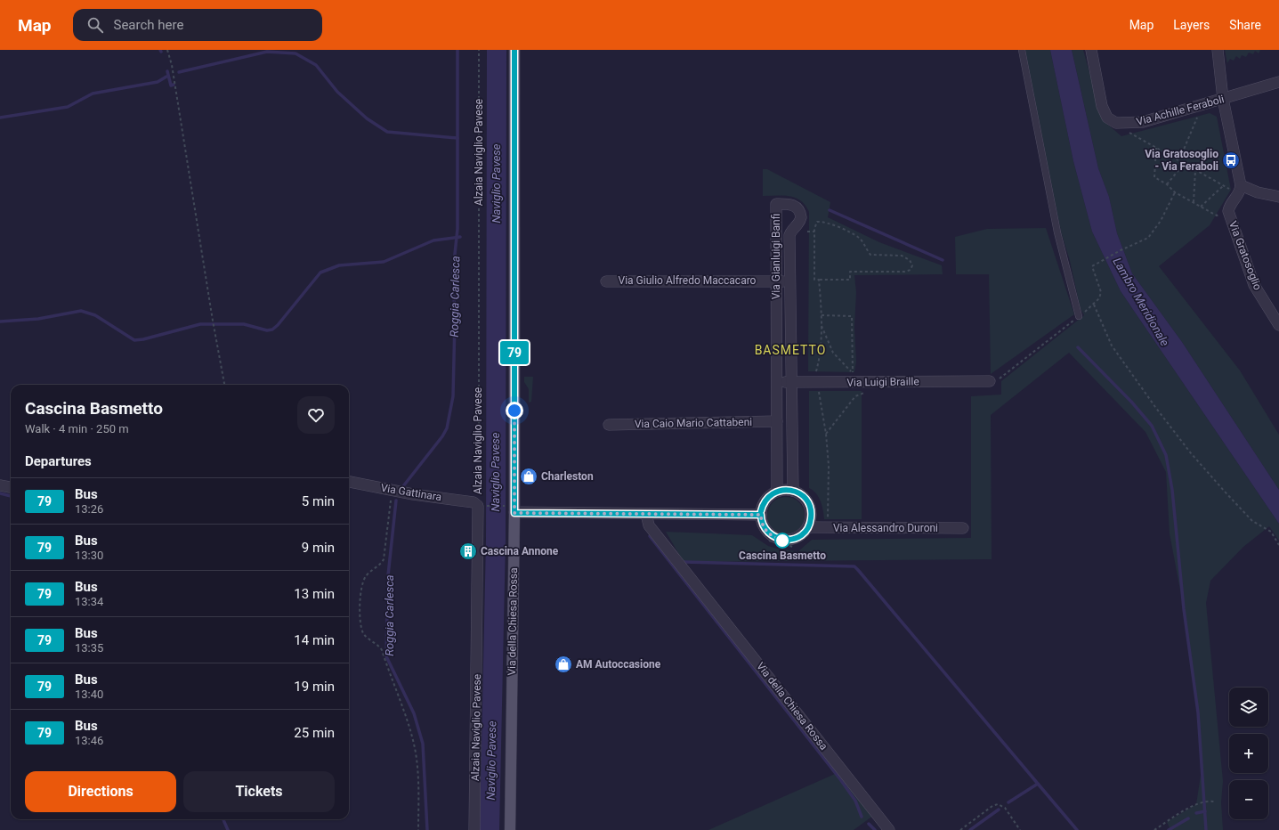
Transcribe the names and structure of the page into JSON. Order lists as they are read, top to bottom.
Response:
{
  "streets": {
    "main road": ["Via della Chiesa Rossa"],
    "street": [
      "Via Achille Feraboli",
      "Alzaia Naviglio Pavese",
      "Via Gratosoglio",
      "Via Gianluigi Banfi",
      "Via Giulio Alfredo Maccacaro",
      "Via Luigi Braille",
      "Via Caio Mario Cattabeni",
      "Via Gattinara",
      "Via Alessandro Duroni"
    ]
  },
  "crossings": [
    ["Alzaia Naviglio Pavese", "Via Gattinara"],
    ["Via Gianluigi Banfi", "Via Giulio Alfredo Maccacaro"],
    ["Via Gianluigi Banfi", "Via Luigi Braille"],
    ["Via Gianluigi Banfi", "Via Caio Mario Cattabeni"],
    ["Via Gianluigi Banfi", "Via Alessandro Duroni"]
  ],
  "districts": ["BASMETTO"],
  "water": ["Naviglio Pavese", "Roggia Carlesca", "Lambro Meridionale"],
  "places": {
    "bus stop": ["Via Gratosoglio - Via Feraboli"],
    "shop": ["Charleston", "AM Autoccasione"],
    "other": ["Cascina Basmetto"],
    "building": ["Cascina Annone"]
  },
  "lines": ["bus line 79"],
  "page": {
    "header": "Map",
    "search": "Search here",
    "nav": ["Map", "Layers", "Share"],
    "on_map": "79",
    "heading": [
      ["Cascina Basmetto", "Walk · 4 min · 250 m"],
      "Departures"
    ],
    "list": [
      {
        "mark": "79",
        "name": "Bus",
        "note": "13:26",
        "value": "5 min"
      },
      {
        "mark": "79",
        "name": "Bus",
        "note": "13:30",
        "value": "9 min"
      },
      {
        "mark": "79",
        "name": "Bus",
        "note": "13:34",
        "value": "13 min"
      },
      {
        "mark": "79",
        "name": "Bus",
        "note": "13:35",
        "value": "14 min"
      },
      {
        "mark": "79",
        "name": "Bus",
        "note": "13:40",
        "value": "19 min"
      },
      {
        "mark": "79",
        "name": "Bus",
        "note": "13:46",
        "value": "25 min"
      }
    ],
    "map_buttons": ["+", "−"],
    "buttons": ["Directions", "Tickets"]
  }
}
